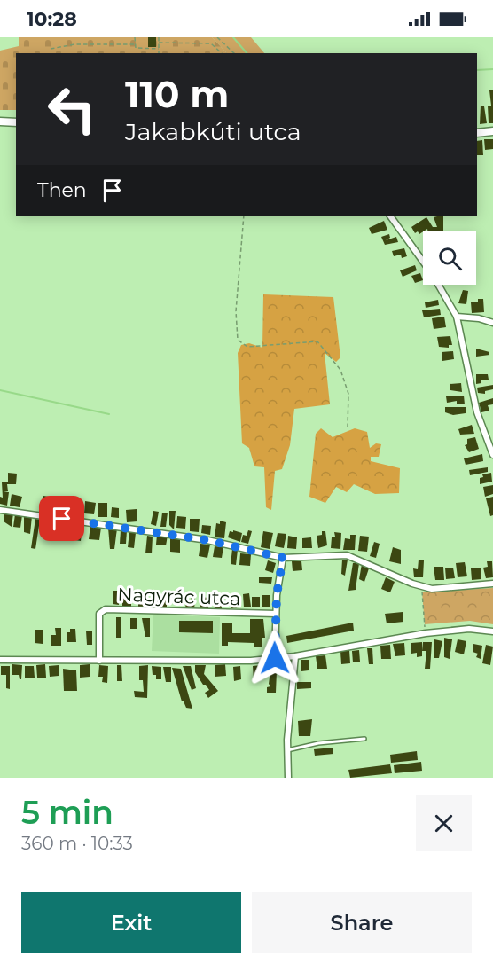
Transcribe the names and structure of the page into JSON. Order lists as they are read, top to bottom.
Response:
{
  "streets": {
    "street": ["Nagyrác utca"]
  },
  "page": {
    "status": "10:28",
    "turn": ["110 m", "Jakabkúti utca"],
    "then": "Then",
    "heading": ["5 min", "360 m · 10:33"],
    "buttons": ["Exit", "Share"]
  }
}
